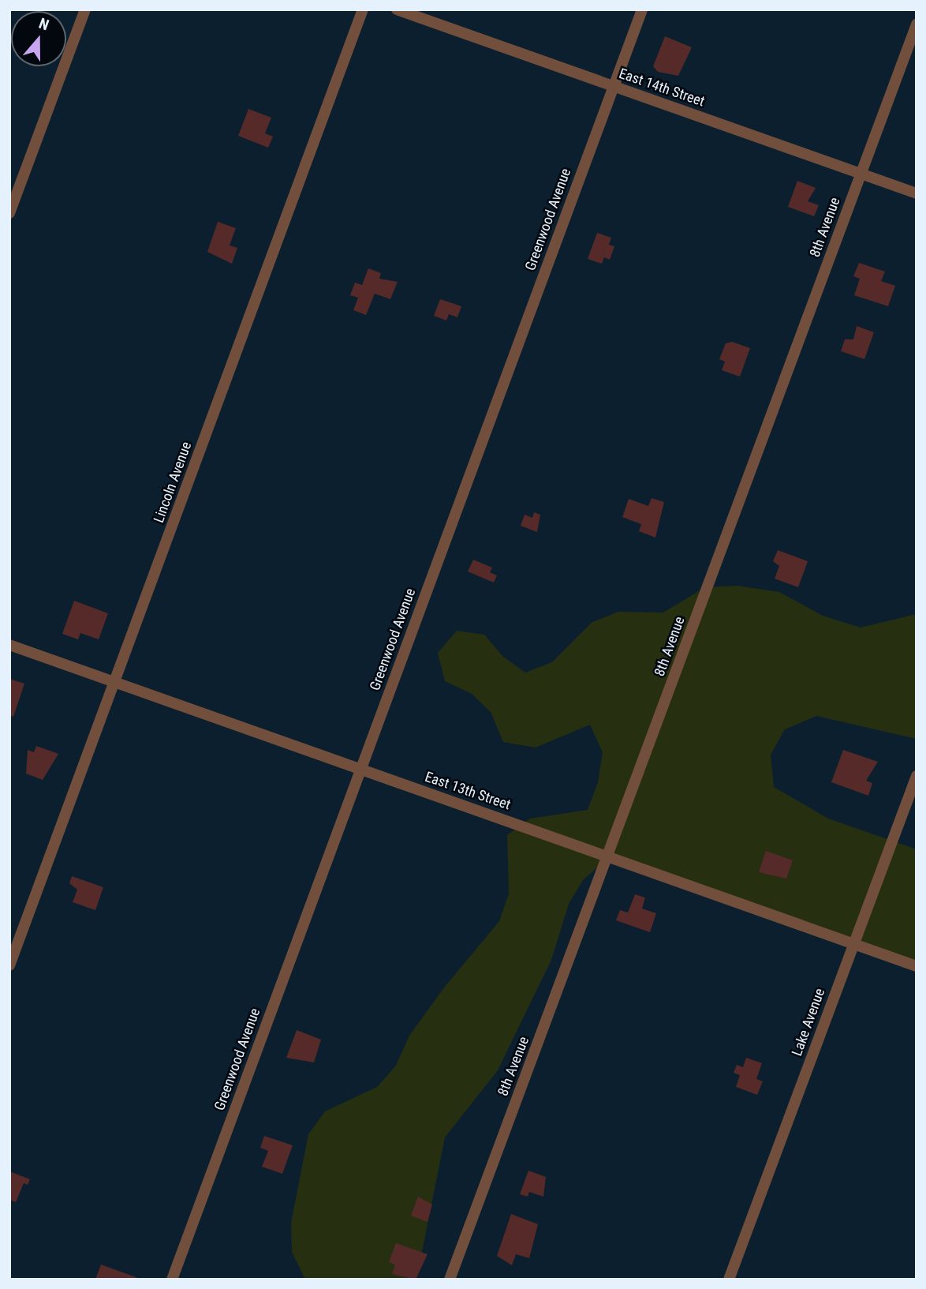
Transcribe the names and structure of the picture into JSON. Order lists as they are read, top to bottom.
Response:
{
  "streets": {
    "street": [
      "East 14th Street",
      "Greenwood Avenue",
      "8th Avenue",
      "Lincoln Avenue",
      "East 13th Street",
      "Lake Avenue"
    ]
  },
  "crossings": [
    ["East 14th Street", "Greenwood Avenue"],
    ["East 14th Street", "8th Avenue"],
    ["Greenwood Avenue", "East 13th Street"],
    ["8th Avenue", "East 13th Street"],
    ["Lincoln Avenue", "East 13th Street"],
    ["East 13th Street", "Lake Avenue"]
  ],
  "north": "top"
}
